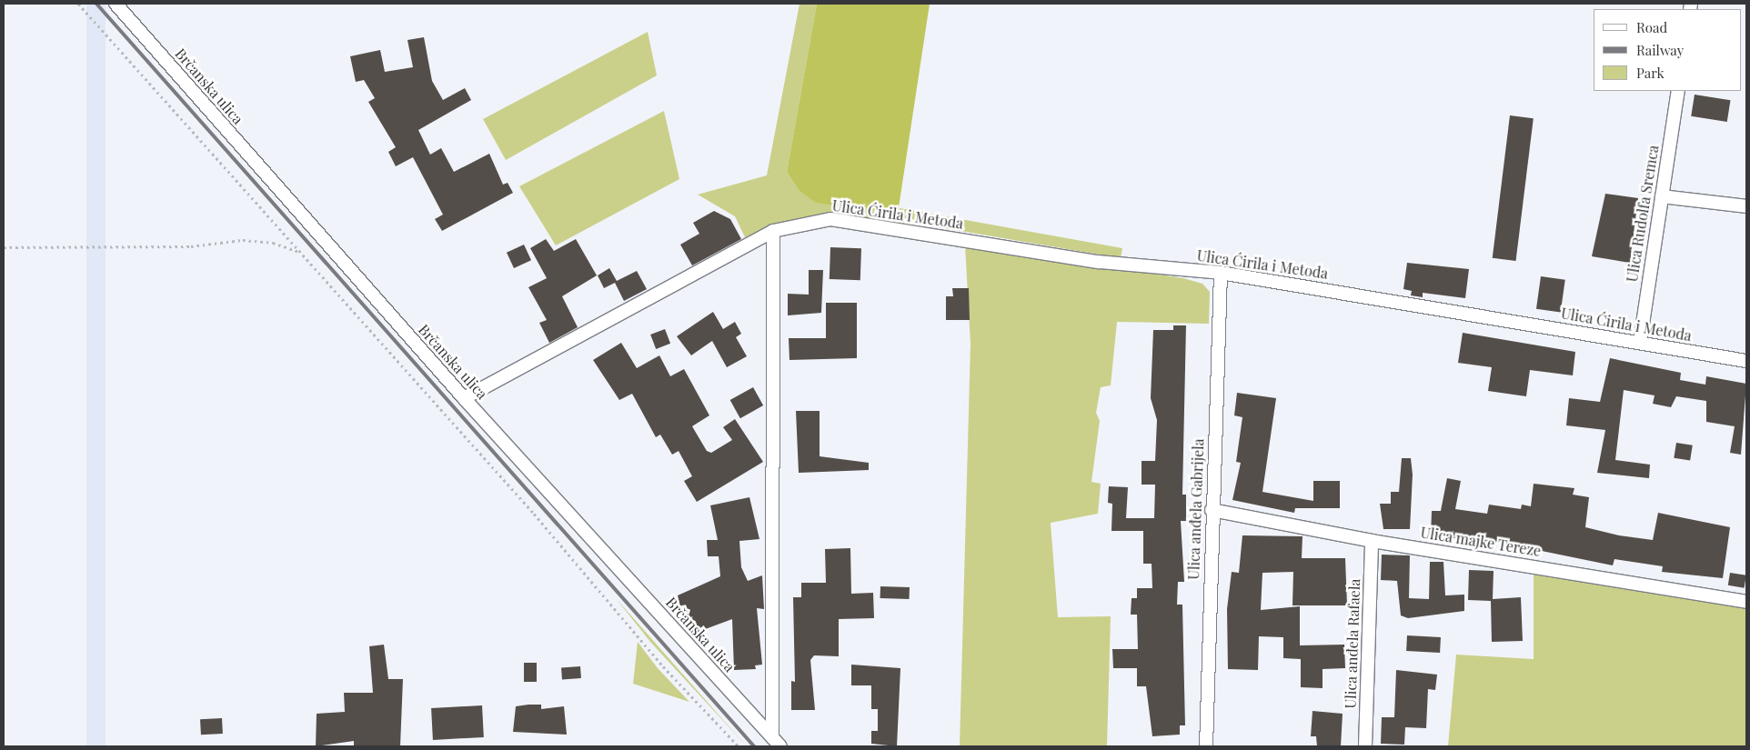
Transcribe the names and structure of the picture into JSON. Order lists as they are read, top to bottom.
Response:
{
  "streets": {
    "street": [
      "Brčanska ulica",
      "Ulica Rudolfa Sremca",
      "Ulica Ćirila i Metoda",
      "Ulica anđela Gabrijela",
      "Ulica majke Tereze",
      "Ulica anđela Rafaela"
    ]
  },
  "crossings": [
    ["Brčanska ulica", "Ulica Ćirila i Metoda"],
    ["Ulica Rudolfa Sremca", "Ulica Ćirila i Metoda"],
    ["Ulica Ćirila i Metoda", "Ulica anđela Gabrijela"],
    ["Ulica anđela Gabrijela", "Ulica majke Tereze"],
    ["Ulica majke Tereze", "Ulica anđela Rafaela"]
  ],
  "legend": ["Road", "Railway", "Park"]
}
